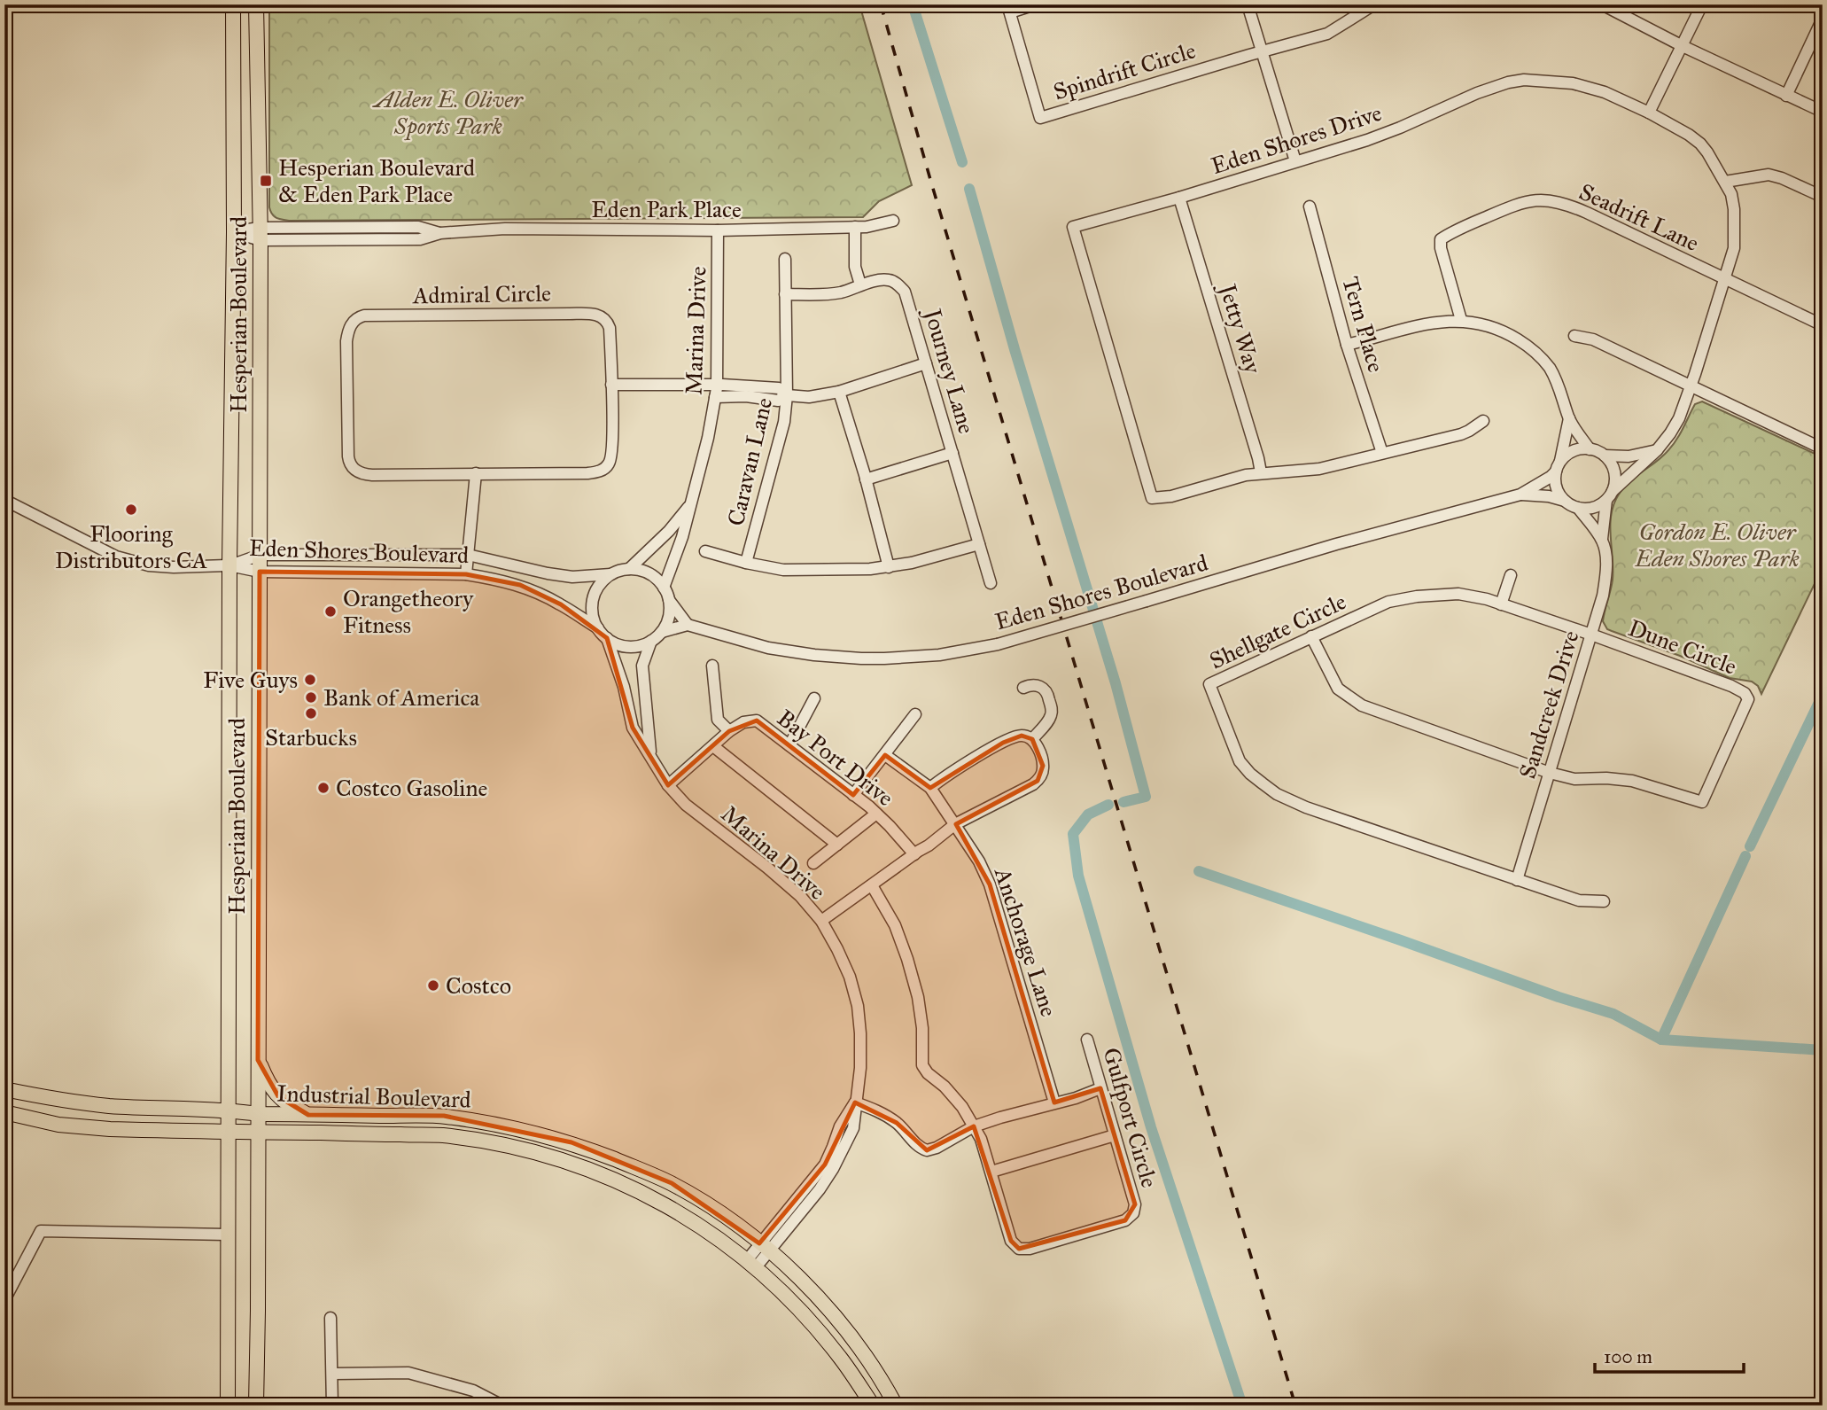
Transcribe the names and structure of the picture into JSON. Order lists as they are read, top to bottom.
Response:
{
  "streets": {
    "main road": ["Hesperian Boulevard", "Industrial Boulevard"],
    "street": [
      "Spindrift Circle",
      "Eden Shores Drive",
      "Eden Park Place",
      "Seadrift Lane",
      "Admiral Circle",
      "Tern Place",
      "Jetty Way",
      "Marina Drive",
      "Journey Lane",
      "Caravan Lane",
      "Eden Shores Boulevard",
      "Shellgate Circle",
      "Dune Circle",
      "Sandcreek Drive",
      "Bay Port Drive",
      "Anchorage Lane",
      "Gulfport Circle"
    ]
  },
  "crossings": [
    ["Eden Shores Drive", "Seadrift Lane"],
    ["Eden Shores Drive", "Tern Place"],
    ["Eden Shores Drive", "Jetty Way"],
    ["Eden Shores Drive", "Eden Shores Boulevard"],
    ["Eden Shores Drive", "Sandcreek Drive"],
    ["Eden Park Place", "Hesperian Boulevard"],
    ["Eden Park Place", "Marina Drive"],
    ["Hesperian Boulevard", "Eden Shores Boulevard"],
    ["Hesperian Boulevard", "Industrial Boulevard"],
    ["Marina Drive", "Eden Shores Boulevard"],
    ["Marina Drive", "Bay Port Drive"],
    ["Marina Drive", "Industrial Boulevard"],
    ["Journey Lane", "Caravan Lane"],
    ["Eden Shores Boulevard", "Sandcreek Drive"],
    ["Shellgate Circle", "Dune Circle"],
    ["Shellgate Circle", "Sandcreek Drive"],
    ["Dune Circle", "Sandcreek Drive"]
  ],
  "parks": ["Alden E. Oliver Sports Park", "Gordon E. Oliver Eden Shores Park"],
  "places": {
    "transit": ["Hesperian Boulevard & Eden Park Place"],
    "other": [
      "Flooring Distributors CA",
      "Orangetheory Fitness",
      "Five Guys",
      "Bank of America",
      "Starbucks",
      "Costco Gasoline",
      "Costco"
    ]
  },
  "scale_bar": "100 m"
}
